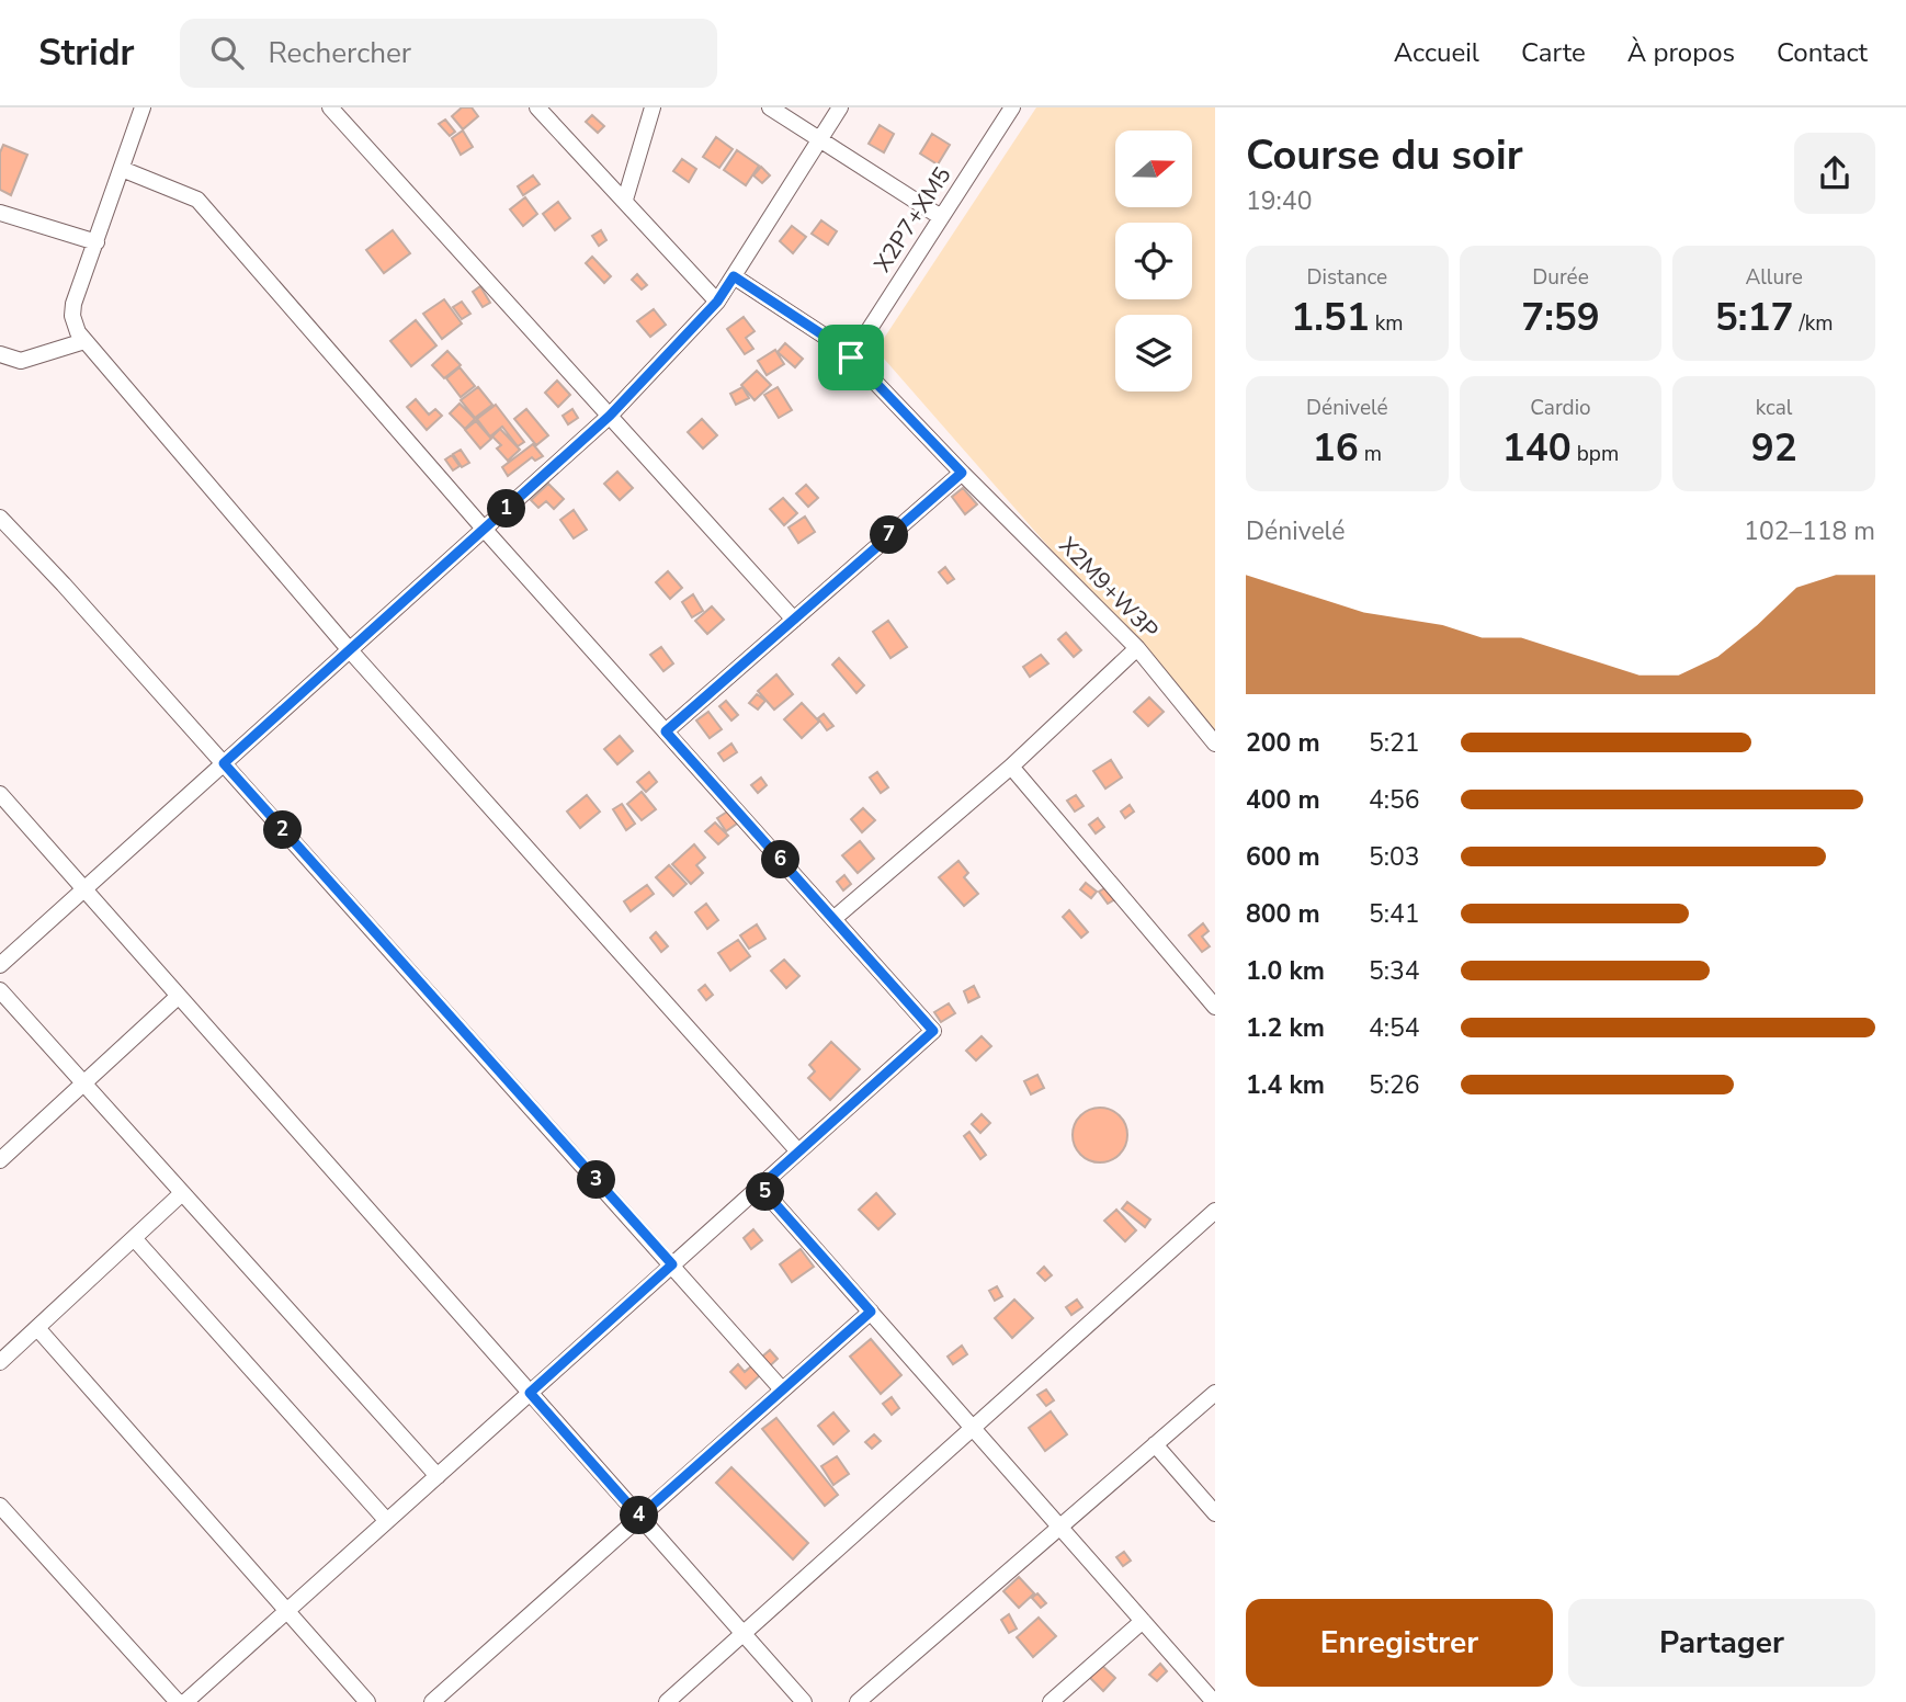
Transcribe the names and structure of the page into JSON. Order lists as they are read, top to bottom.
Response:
{
  "streets": {
    "street": ["X2P7+XM5", "X2M9+W3P"]
  },
  "crossings": [
    ["X2P7+XM5", "X2M9+W3P"]
  ],
  "north": "right",
  "page": {
    "header": "Stridr",
    "search": "Rechercher",
    "nav": [
      "Accueil",
      "Carte",
      "À propos",
      "Contact"
    ],
    "heading": ["Course du soir", "19:40"],
    "stats": [
      ["Distance", "1.51 km"],
      ["Durée", "7:59"],
      ["Allure", "5:17 /km"],
      ["Dénivelé", "16 m"],
      ["Cardio", "140 bpm"],
      ["kcal", "92"]
    ],
    "pins": [
      "1",
      "7",
      "2",
      "6",
      "3",
      "5",
      "4"
    ],
    "chart": ["Dénivelé", "102–118 m"],
    "list": [
      {
        "name": "200 m",
        "note": "5:21"
      },
      {
        "name": "400 m",
        "note": "4:56"
      },
      {
        "name": "600 m",
        "note": "5:03"
      },
      {
        "name": "800 m",
        "note": "5:41"
      },
      {
        "name": "1.0 km",
        "note": "5:34"
      },
      {
        "name": "1.2 km",
        "note": "4:54"
      },
      {
        "name": "1.4 km",
        "note": "5:26"
      }
    ],
    "buttons": ["Enregistrer", "Partager"]
  }
}
